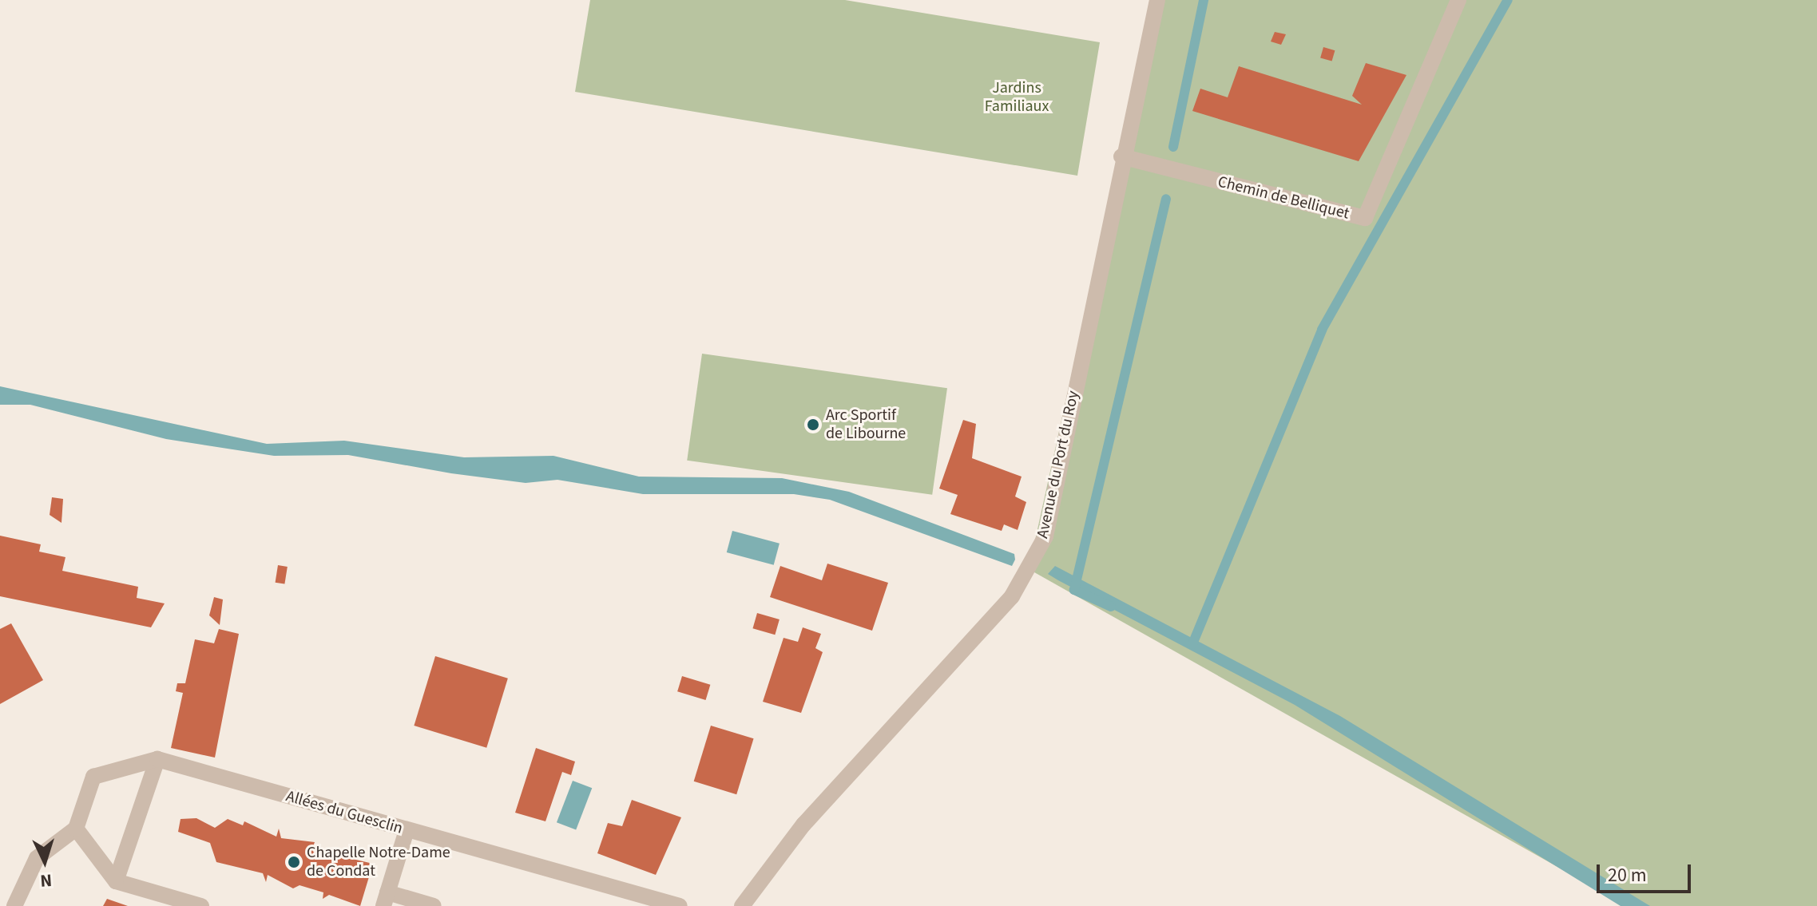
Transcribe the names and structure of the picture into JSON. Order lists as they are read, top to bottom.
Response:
{
  "streets": {
    "street": ["Chemin de Belliquet", "Avenue du Port du Roy", "Allées du Guesclin"]
  },
  "crossings": [
    ["Chemin de Belliquet", "Avenue du Port du Roy"]
  ],
  "parks": ["Jardins Familiaux"],
  "places": ["Arc Sportif de Libourne", "Chapelle Notre-Dame de Condat"],
  "scale_bar": "20 m",
  "north": "bottom"
}
